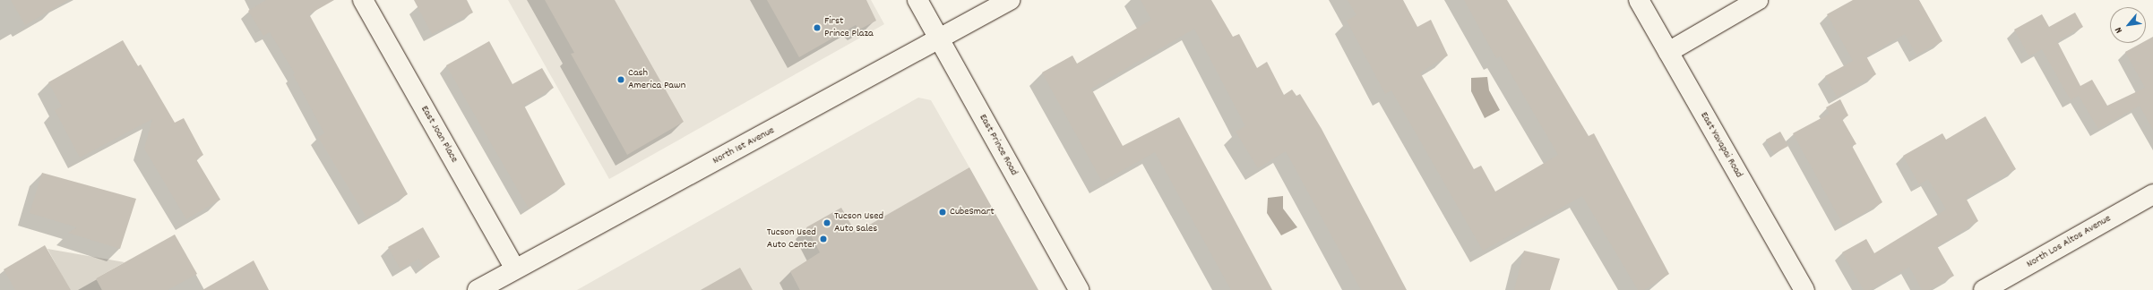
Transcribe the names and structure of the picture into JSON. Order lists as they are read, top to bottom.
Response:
{
  "streets": {
    "street": [
      "East Joan Place",
      "East Prince Road",
      "East Yavapai Road",
      "North 1st Avenue",
      "North Los Altos Avenue"
    ]
  },
  "crossings": [
    ["East Joan Place", "North 1st Avenue"],
    ["East Prince Road", "North 1st Avenue"]
  ],
  "places": [
    "First Prince Plaza",
    "Cash America Pawn",
    "CubeSmart",
    "Tucson Used Auto Sales",
    "Tucson Used Auto Center"
  ],
  "north": "bottom left"
}
